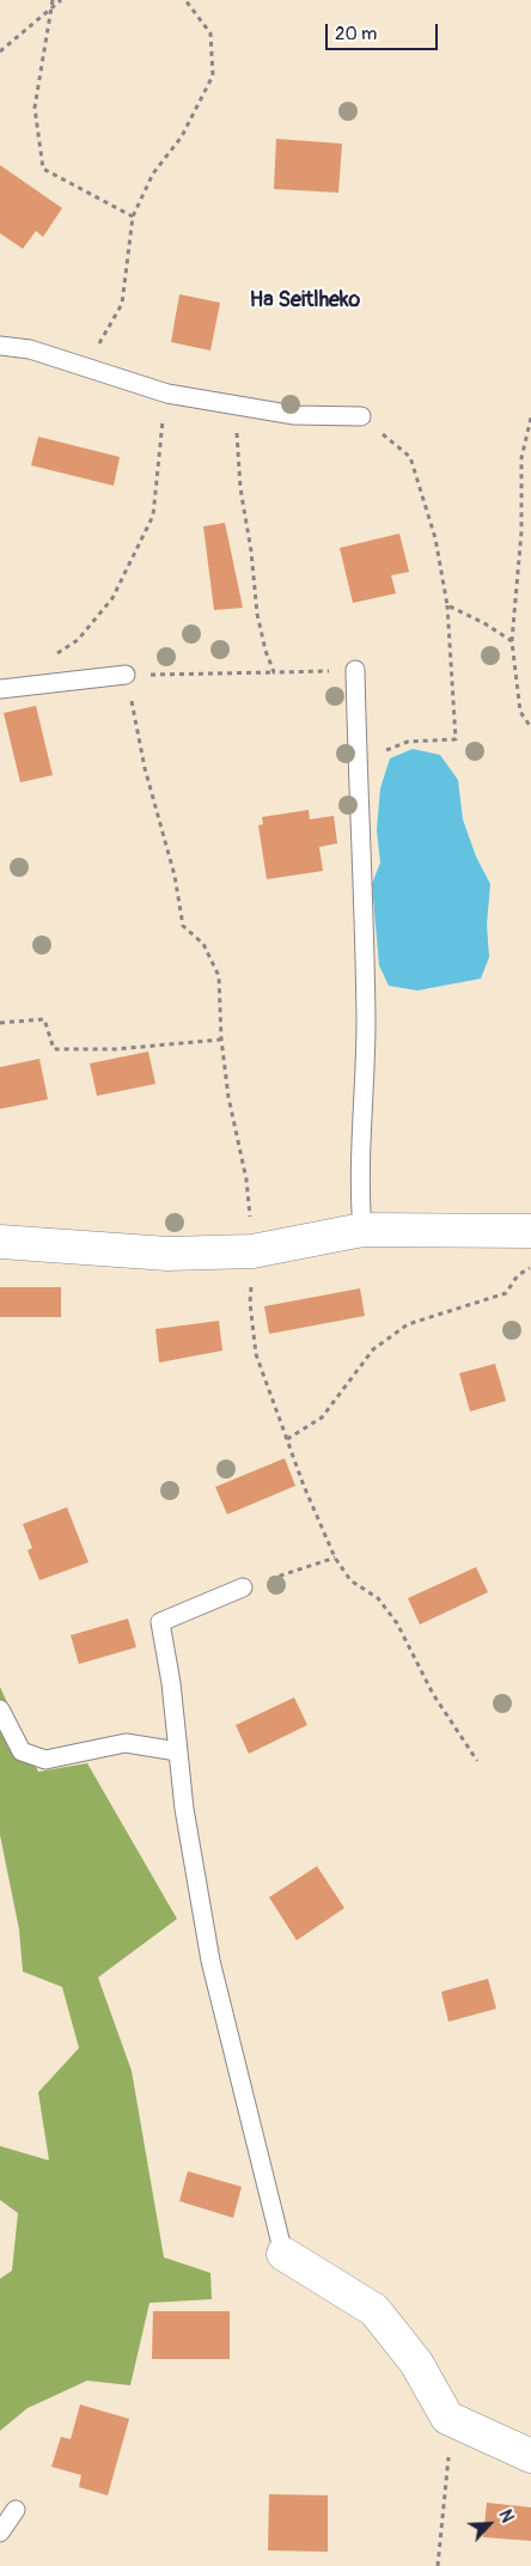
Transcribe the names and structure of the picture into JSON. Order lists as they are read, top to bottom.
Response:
{
  "districts": ["Ha Seitlheko"],
  "scale_bar": "20 m",
  "north": "top right"
}
